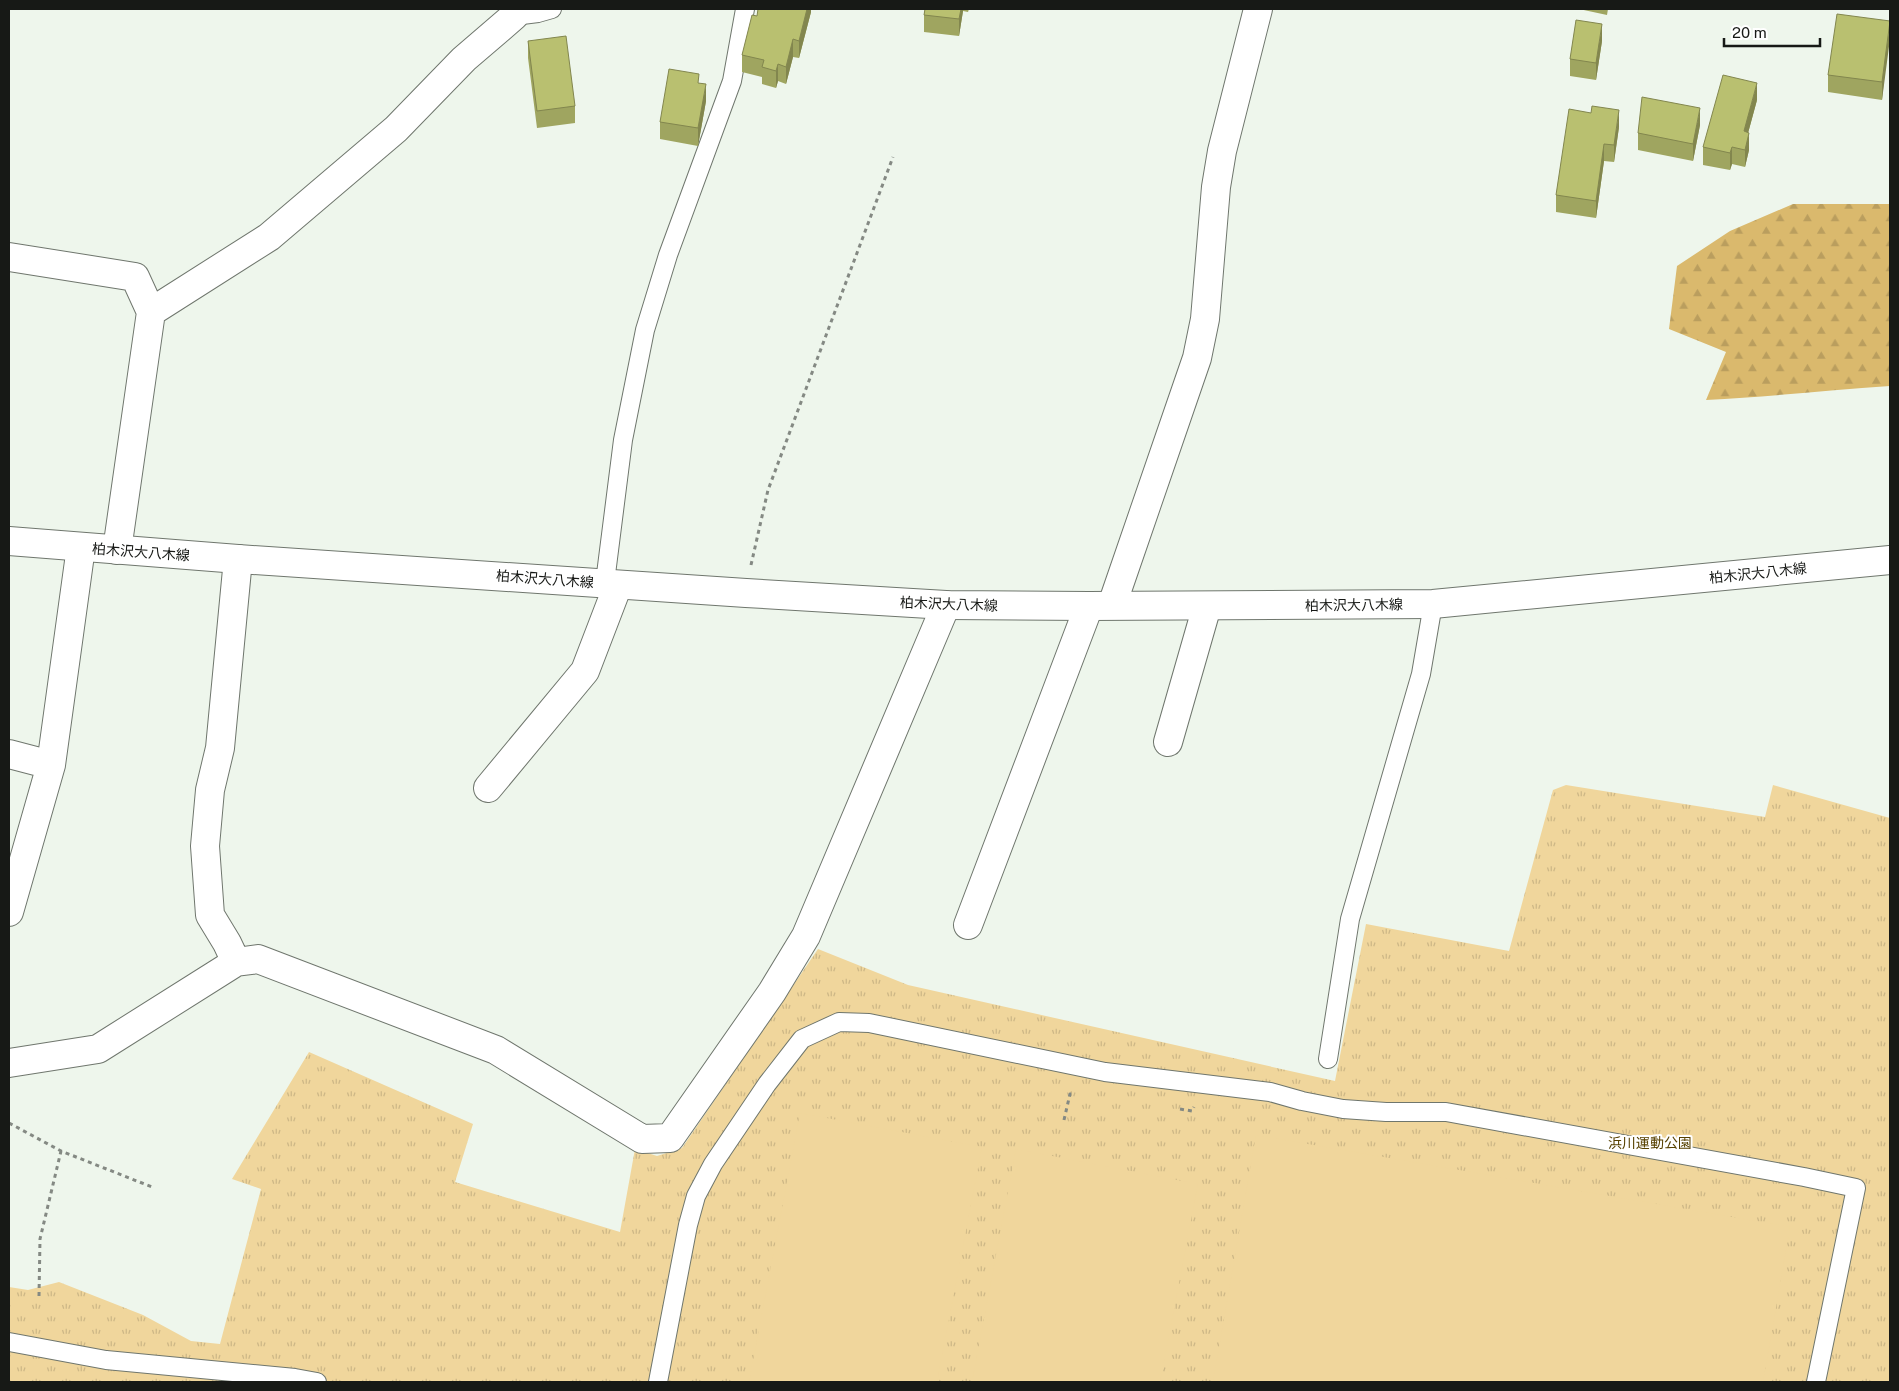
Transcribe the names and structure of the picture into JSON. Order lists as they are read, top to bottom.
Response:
{
  "streets": {
    "street": ["柏木沢大八木線"]
  },
  "parks": ["浜川運動公園"],
  "scale_bar": "20 m"
}
